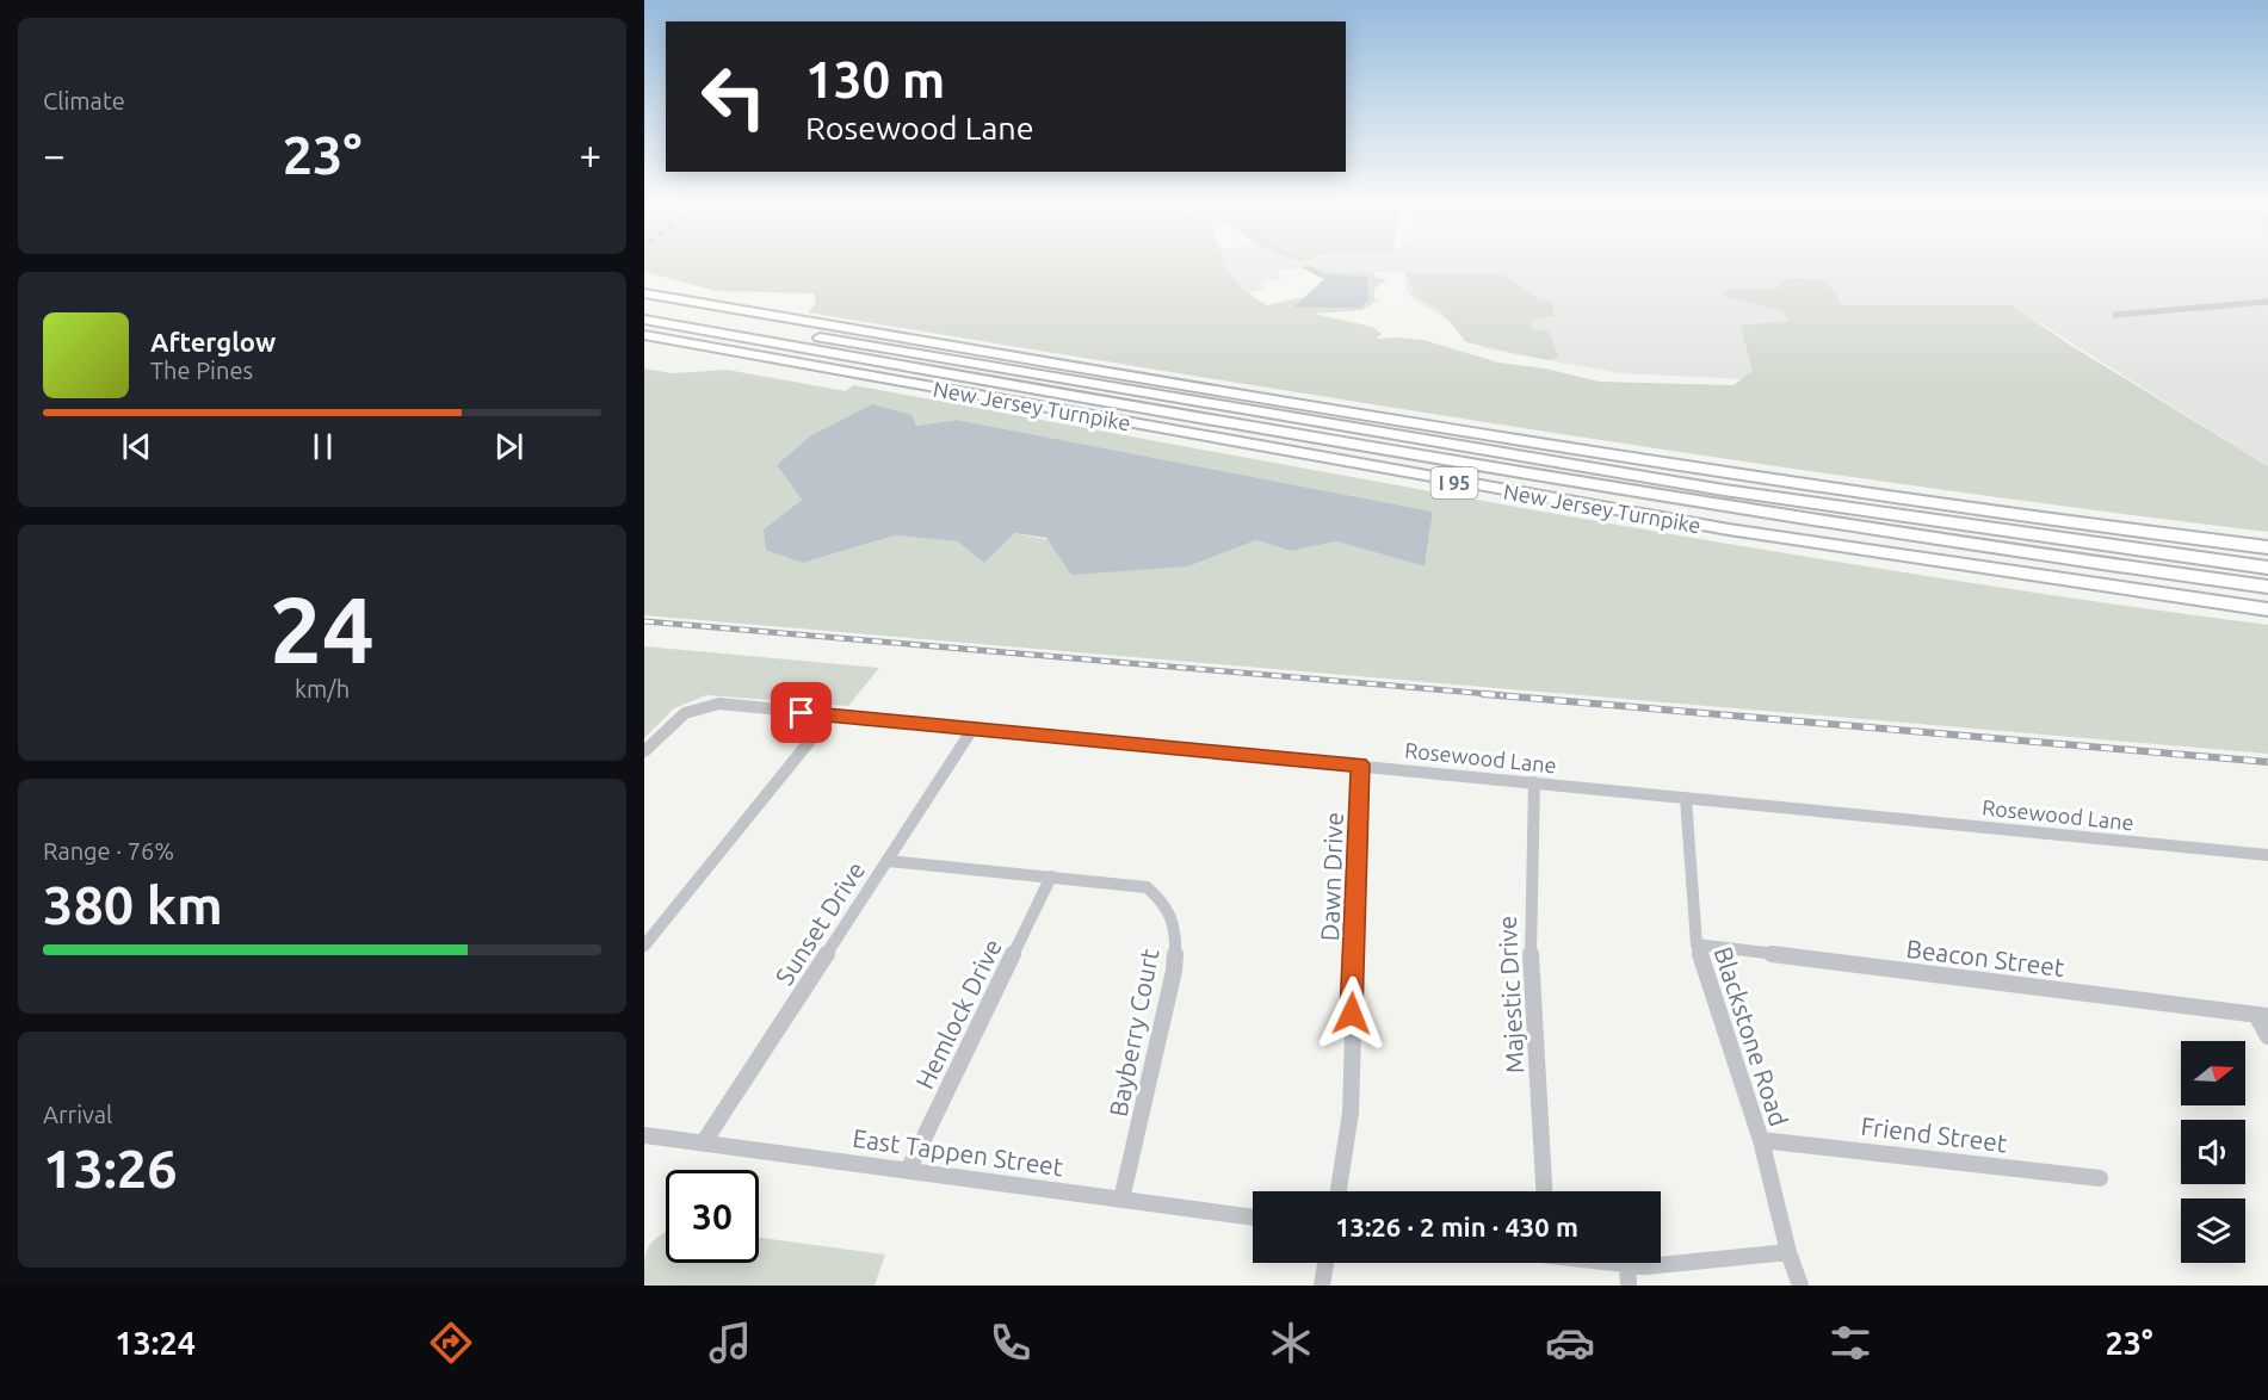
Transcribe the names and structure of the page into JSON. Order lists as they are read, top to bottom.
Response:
{
  "streets": {
    "highway": ["New Jersey Turnpike", "I 95"],
    "street": [
      "Rosewood Lane",
      "Dawn Drive",
      "Sunset Drive",
      "Beacon Street",
      "Majestic Drive",
      "Hemlock Drive",
      "Bayberry Court",
      "Blackstone Road",
      "Friend Street",
      "East Tappen Street"
    ]
  },
  "crossings": [
    ["Rosewood Lane", "Dawn Drive"],
    ["Rosewood Lane", "Sunset Drive"],
    ["Rosewood Lane", "Majestic Drive"],
    ["Rosewood Lane", "Blackstone Road"],
    ["Sunset Drive", "Bayberry Court"],
    ["Sunset Drive", "East Tappen Street"],
    ["Beacon Street", "Blackstone Road"],
    ["Hemlock Drive", "Bayberry Court"],
    ["Hemlock Drive", "East Tappen Street"],
    ["Bayberry Court", "East Tappen Street"],
    ["Blackstone Road", "Friend Street"]
  ],
  "north": "right",
  "page": {
    "tile": [
      "Climate",
      ["24", "km/h"],
      ["Range · 76%", "380 km"],
      ["Arrival", "13:26"]
    ],
    "turn": ["130 m", "Rosewood Lane"],
    "heat": ["−", "23°", "+"],
    "song": ["Afterglow", "The Pines"],
    "limit": "30",
    "trip": "13:26 · 2 min · 430 m",
    "tabs": ["13:24", "23°"]
  }
}
